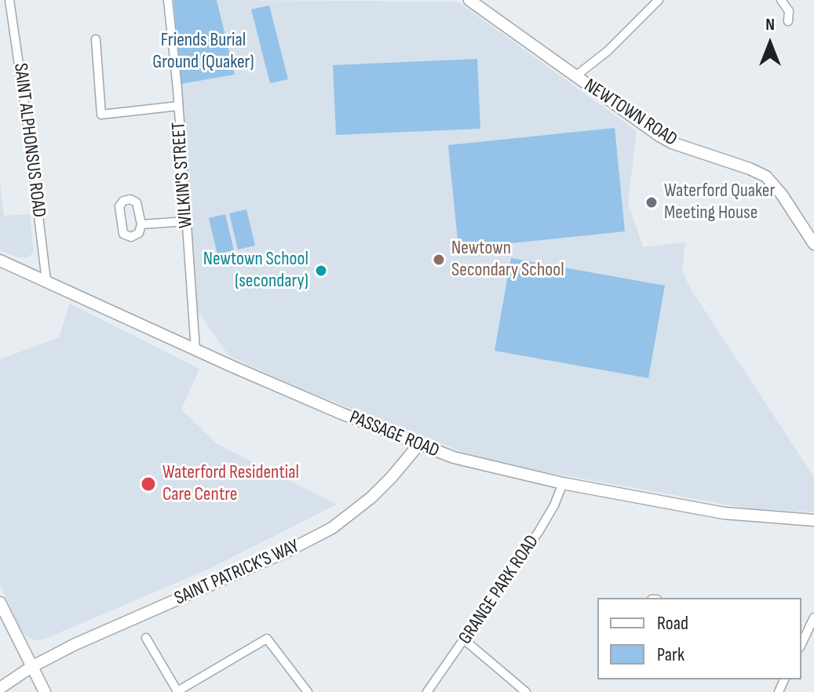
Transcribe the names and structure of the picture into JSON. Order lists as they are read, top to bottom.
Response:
{
  "streets": {
    "main road": ["NEWTOWN ROAD", "PASSAGE ROAD", "SAINT PATRICK'S WAY"],
    "street": ["SAINT ALPHONSUS ROAD", "WILKIN'S STREET", "GRANGE PARK ROAD"]
  },
  "crossings": [
    ["SAINT ALPHONSUS ROAD", "PASSAGE ROAD"],
    ["WILKIN'S STREET", "PASSAGE ROAD"],
    ["PASSAGE ROAD", "SAINT PATRICK'S WAY"],
    ["PASSAGE ROAD", "GRANGE PARK ROAD"]
  ],
  "parks": ["Friends Burial Ground (Quaker)"],
  "places": [
    "Waterford Quaker Meeting House",
    "Newtown Secondary School",
    "Newtown School (secondary)",
    "Waterford Residential Care Centre"
  ],
  "legend": ["Road", "Park"],
  "north": "top"
}
